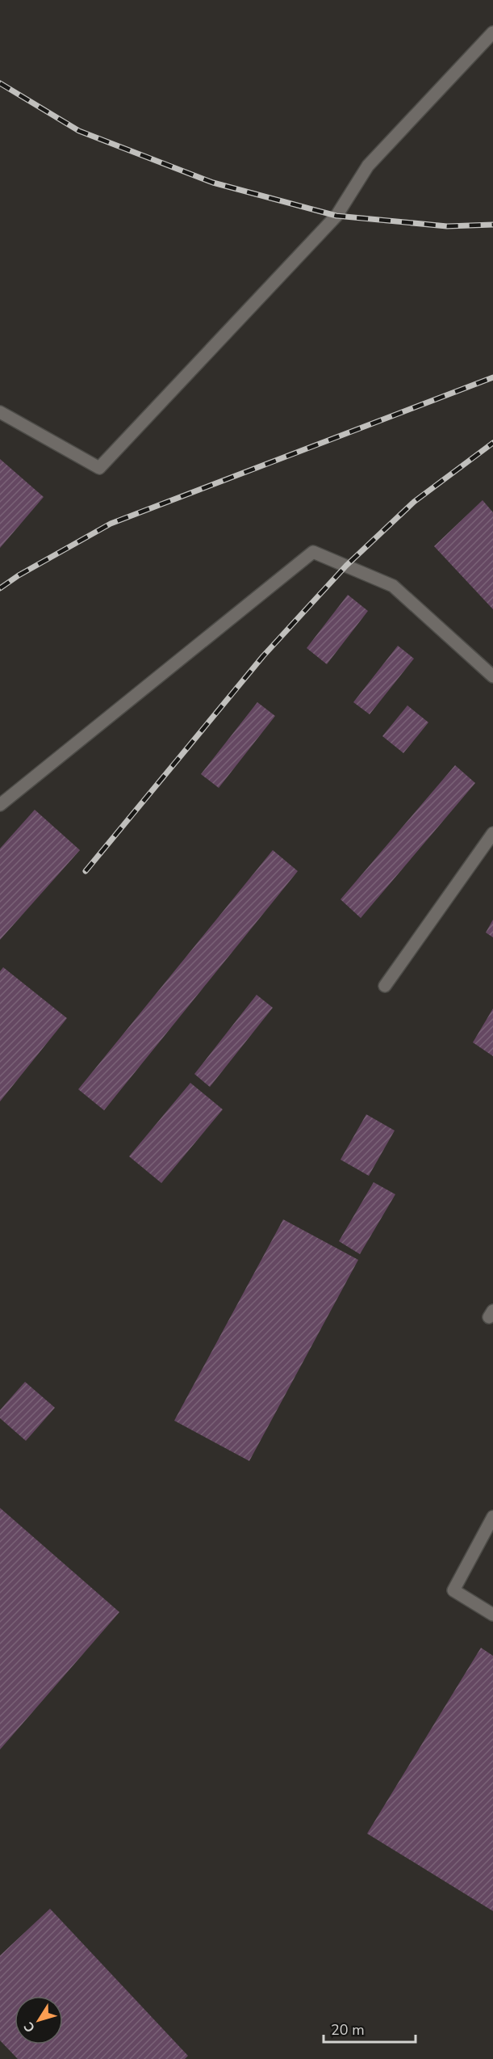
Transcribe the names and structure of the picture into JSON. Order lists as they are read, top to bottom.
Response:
{
  "scale_bar": "20 m",
  "north": "bottom left"
}
